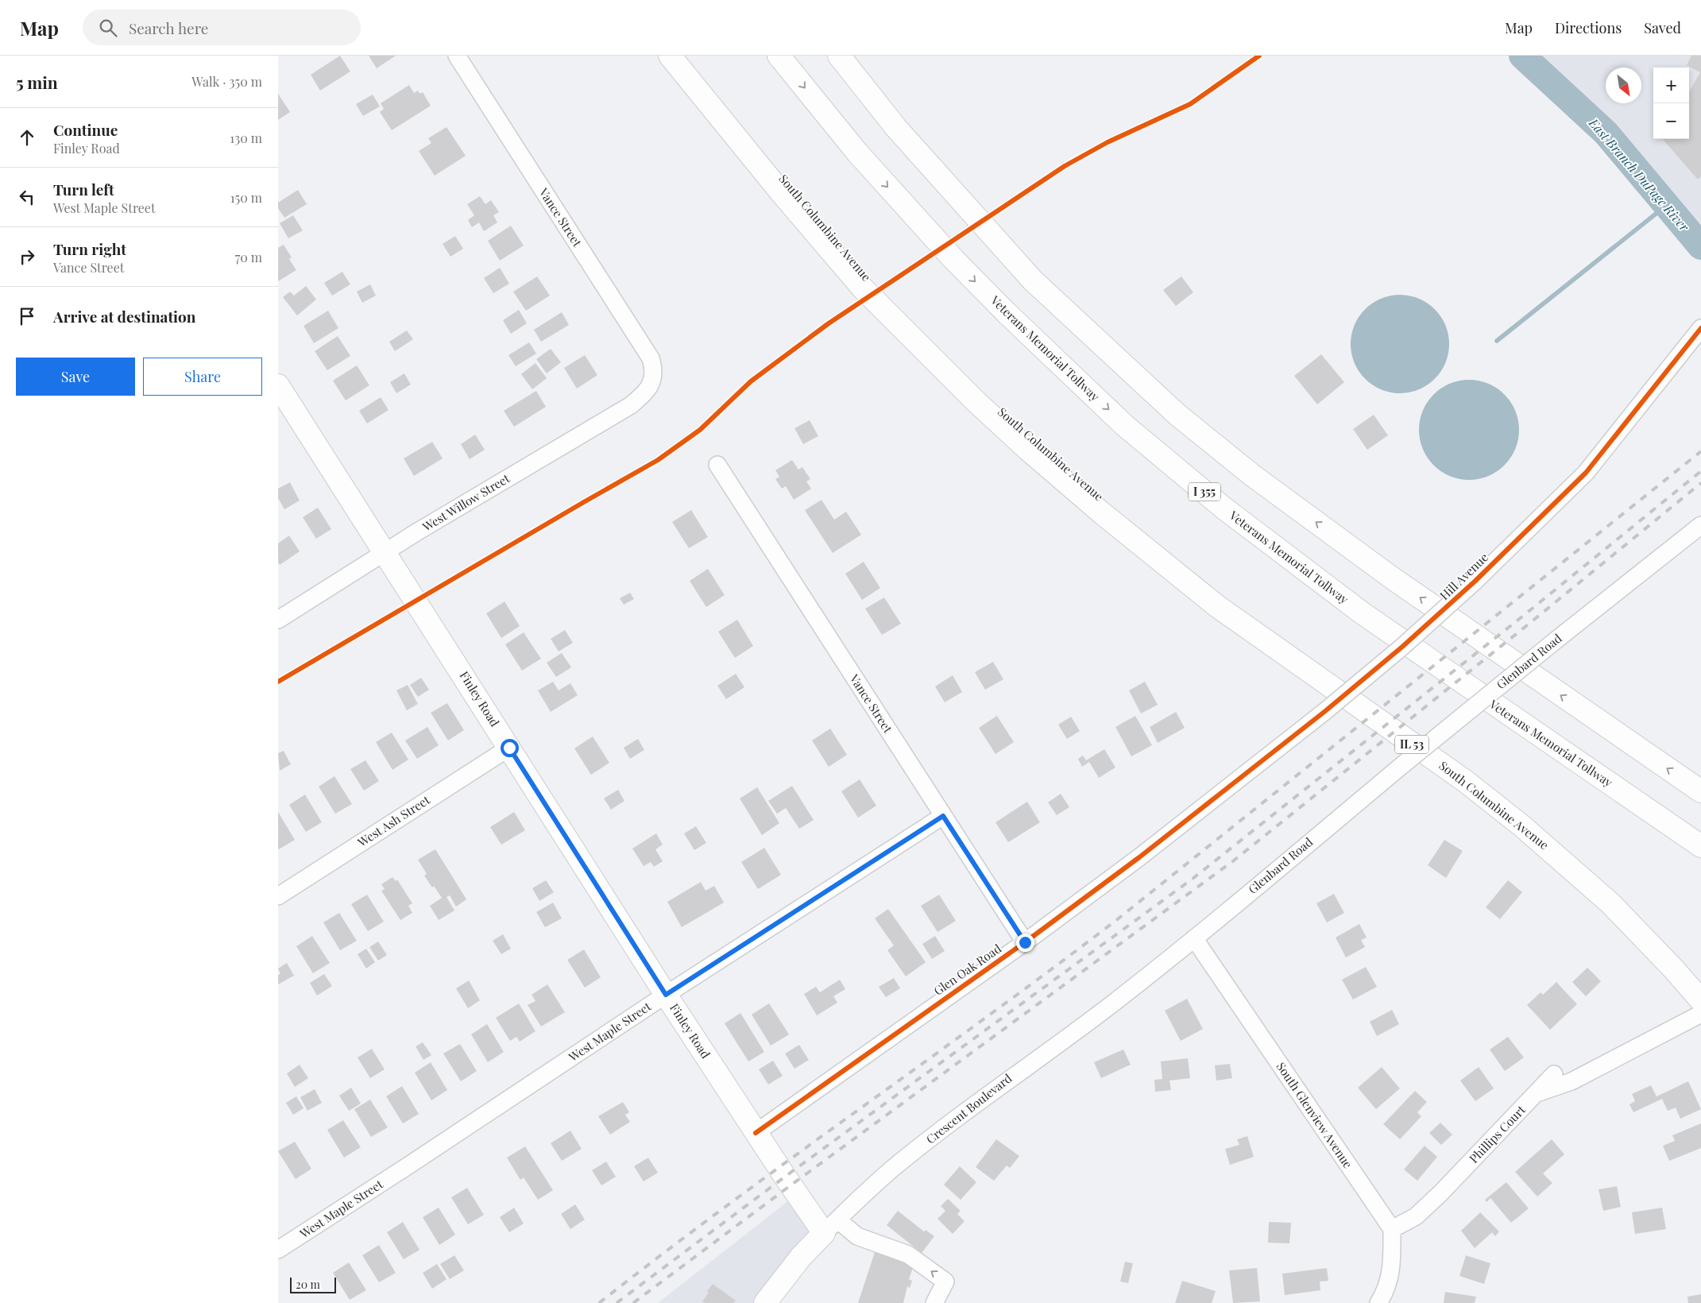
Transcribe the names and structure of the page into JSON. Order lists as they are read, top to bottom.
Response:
{
  "streets": {
    "main road": [
      "South Columbine Avenue",
      "Veterans Memorial Tollway",
      "I 355",
      "Finley Road",
      "IL 53",
      "Crescent Boulevard"
    ],
    "street": [
      "Vance Street",
      "West Willow Street",
      "Hill Avenue",
      "Glenbard Road",
      "West Ash Street",
      "Glen Oak Road",
      "West Maple Street",
      "South Glenview Avenue",
      "Phillips Court"
    ]
  },
  "crossings": [
    ["Vance Street", "West Willow Street"],
    ["Vance Street", "Glen Oak Road"],
    ["Vance Street", "West Maple Street"],
    ["West Willow Street", "Finley Road"],
    ["Hill Avenue", "Glen Oak Road"],
    ["Glenbard Road", "Crescent Boulevard"],
    ["Glenbard Road", "South Glenview Avenue"],
    ["Finley Road", "West Ash Street"],
    ["Finley Road", "Glen Oak Road"],
    ["Finley Road", "West Maple Street"],
    ["Finley Road", "Crescent Boulevard"],
    ["Crescent Boulevard", "South Glenview Avenue"],
    ["South Glenview Avenue", "Phillips Court"]
  ],
  "water": ["East Branch DuPage River"],
  "scale_bar": "20 m",
  "north": "bottom right",
  "page": {
    "header": "Map",
    "search": "Search here",
    "nav": ["Map", "Directions", "Saved"],
    "heading": ["5 min", "Walk · 350 m"],
    "map_buttons": ["+", "−"],
    "list": [
      ["Continue", "Finley Road", "130 m"],
      ["Turn left", "West Maple Street", "150 m"],
      ["Turn right", "Vance Street", "70 m"],
      "Arrive at destination"
    ],
    "buttons": ["Save", "Share"],
    "scale": "20 m"
  }
}
